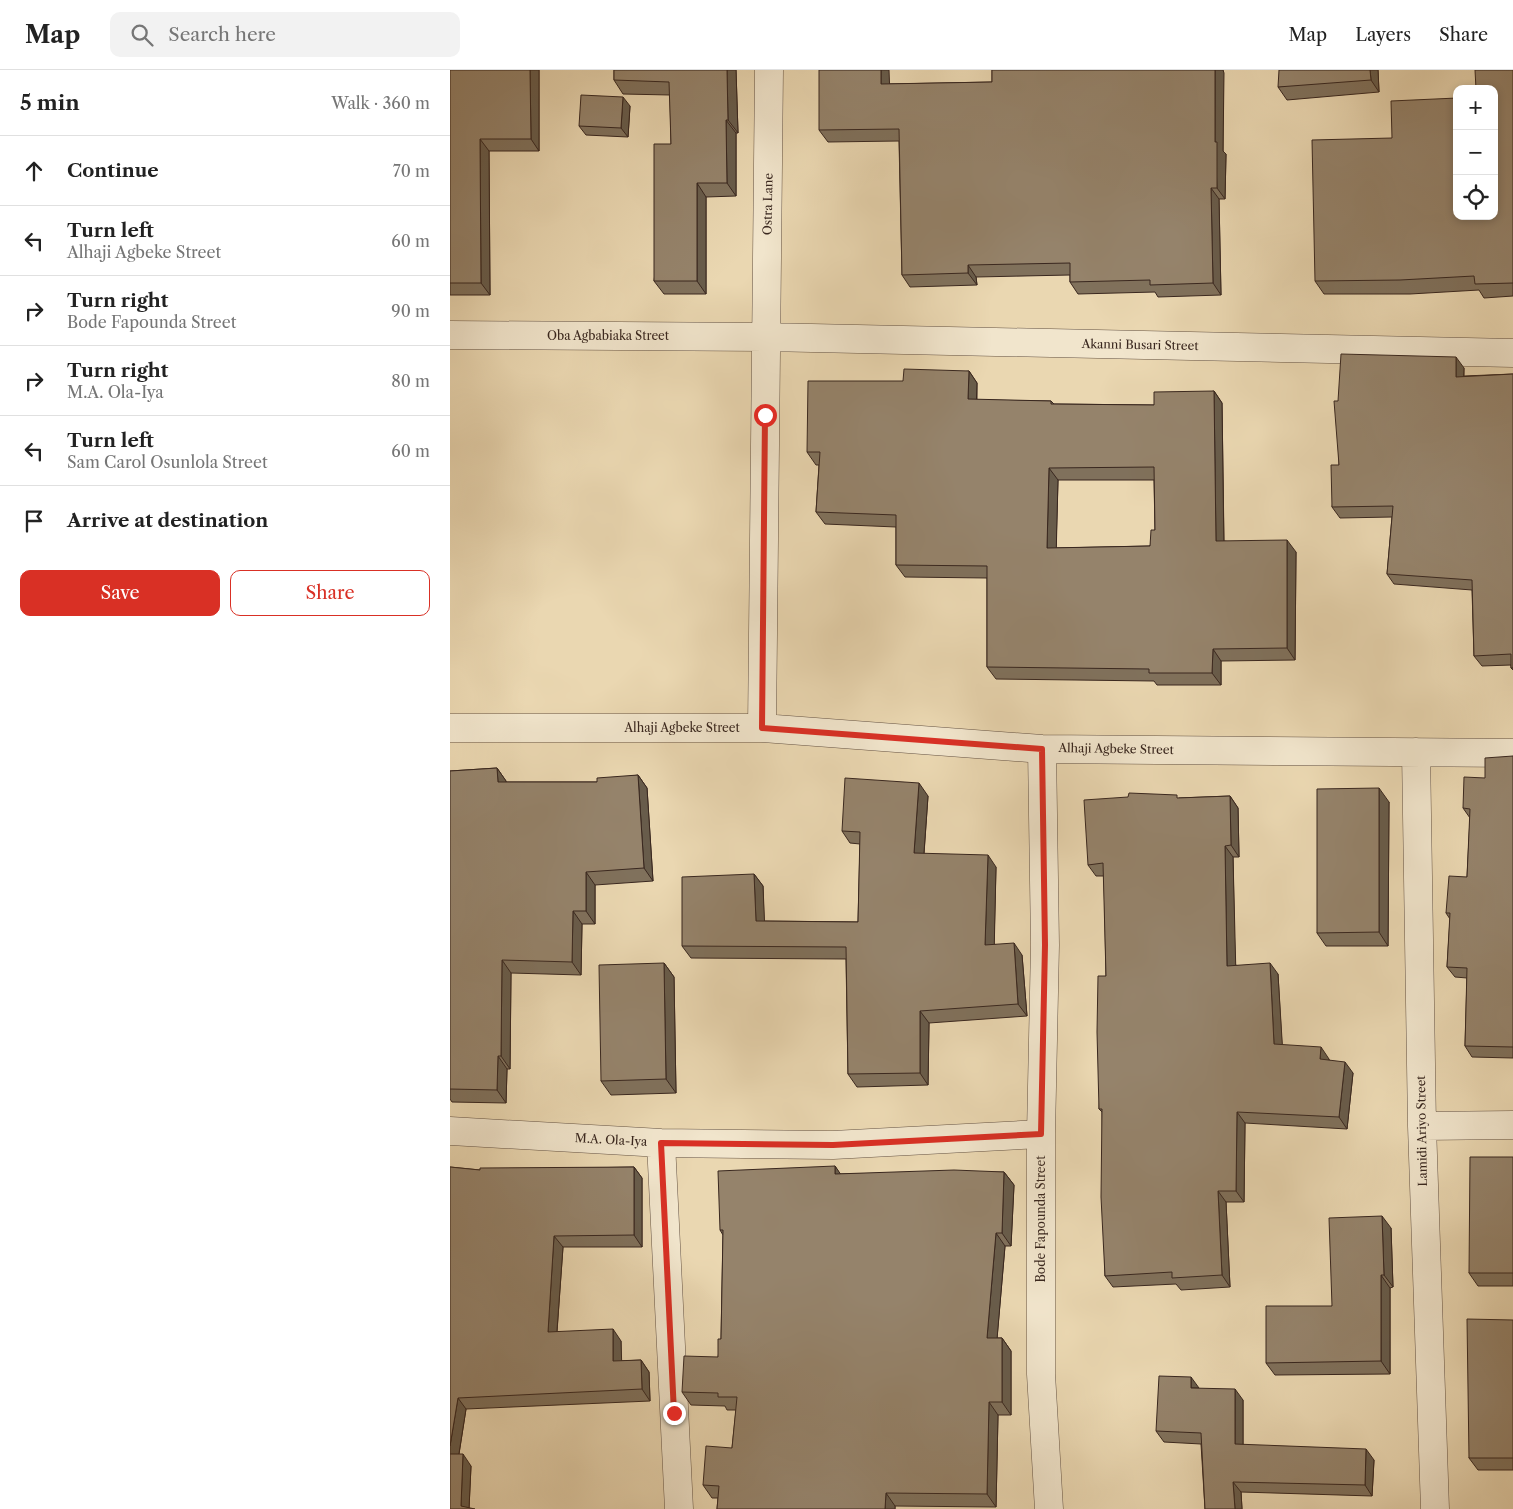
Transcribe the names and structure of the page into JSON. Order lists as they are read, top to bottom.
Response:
{
  "streets": {
    "street": [
      "Ostra Lane",
      "Oba Agbabiaka Street",
      "Akanni Busari Street",
      "Alhaji Agbeke Street",
      "Lamidi Ariyo Street",
      "M.A. Ola-Iya",
      "Bode Fapounda Street"
    ]
  },
  "crossings": [
    ["Ostra Lane", "Oba Agbabiaka Street"],
    ["Ostra Lane", "Akanni Busari Street"],
    ["Ostra Lane", "Alhaji Agbeke Street"],
    ["Oba Agbabiaka Street", "Akanni Busari Street"],
    ["Alhaji Agbeke Street", "Lamidi Ariyo Street"],
    ["Alhaji Agbeke Street", "Bode Fapounda Street"],
    ["M.A. Ola-Iya", "Bode Fapounda Street"]
  ],
  "page": {
    "header": "Map",
    "search": "Search here",
    "nav": ["Map", "Layers", "Share"],
    "heading": ["5 min", "Walk · 360 m"],
    "map_buttons": ["+", "−"],
    "list": [
      ["Continue", "70 m"],
      ["Turn left", "Alhaji Agbeke Street", "60 m"],
      ["Turn right", "Bode Fapounda Street", "90 m"],
      ["Turn right", "M.A. Ola-Iya", "80 m"],
      ["Turn left", "Sam Carol Osunlola Street", "60 m"],
      "Arrive at destination"
    ],
    "buttons": ["Save", "Share"]
  }
}
